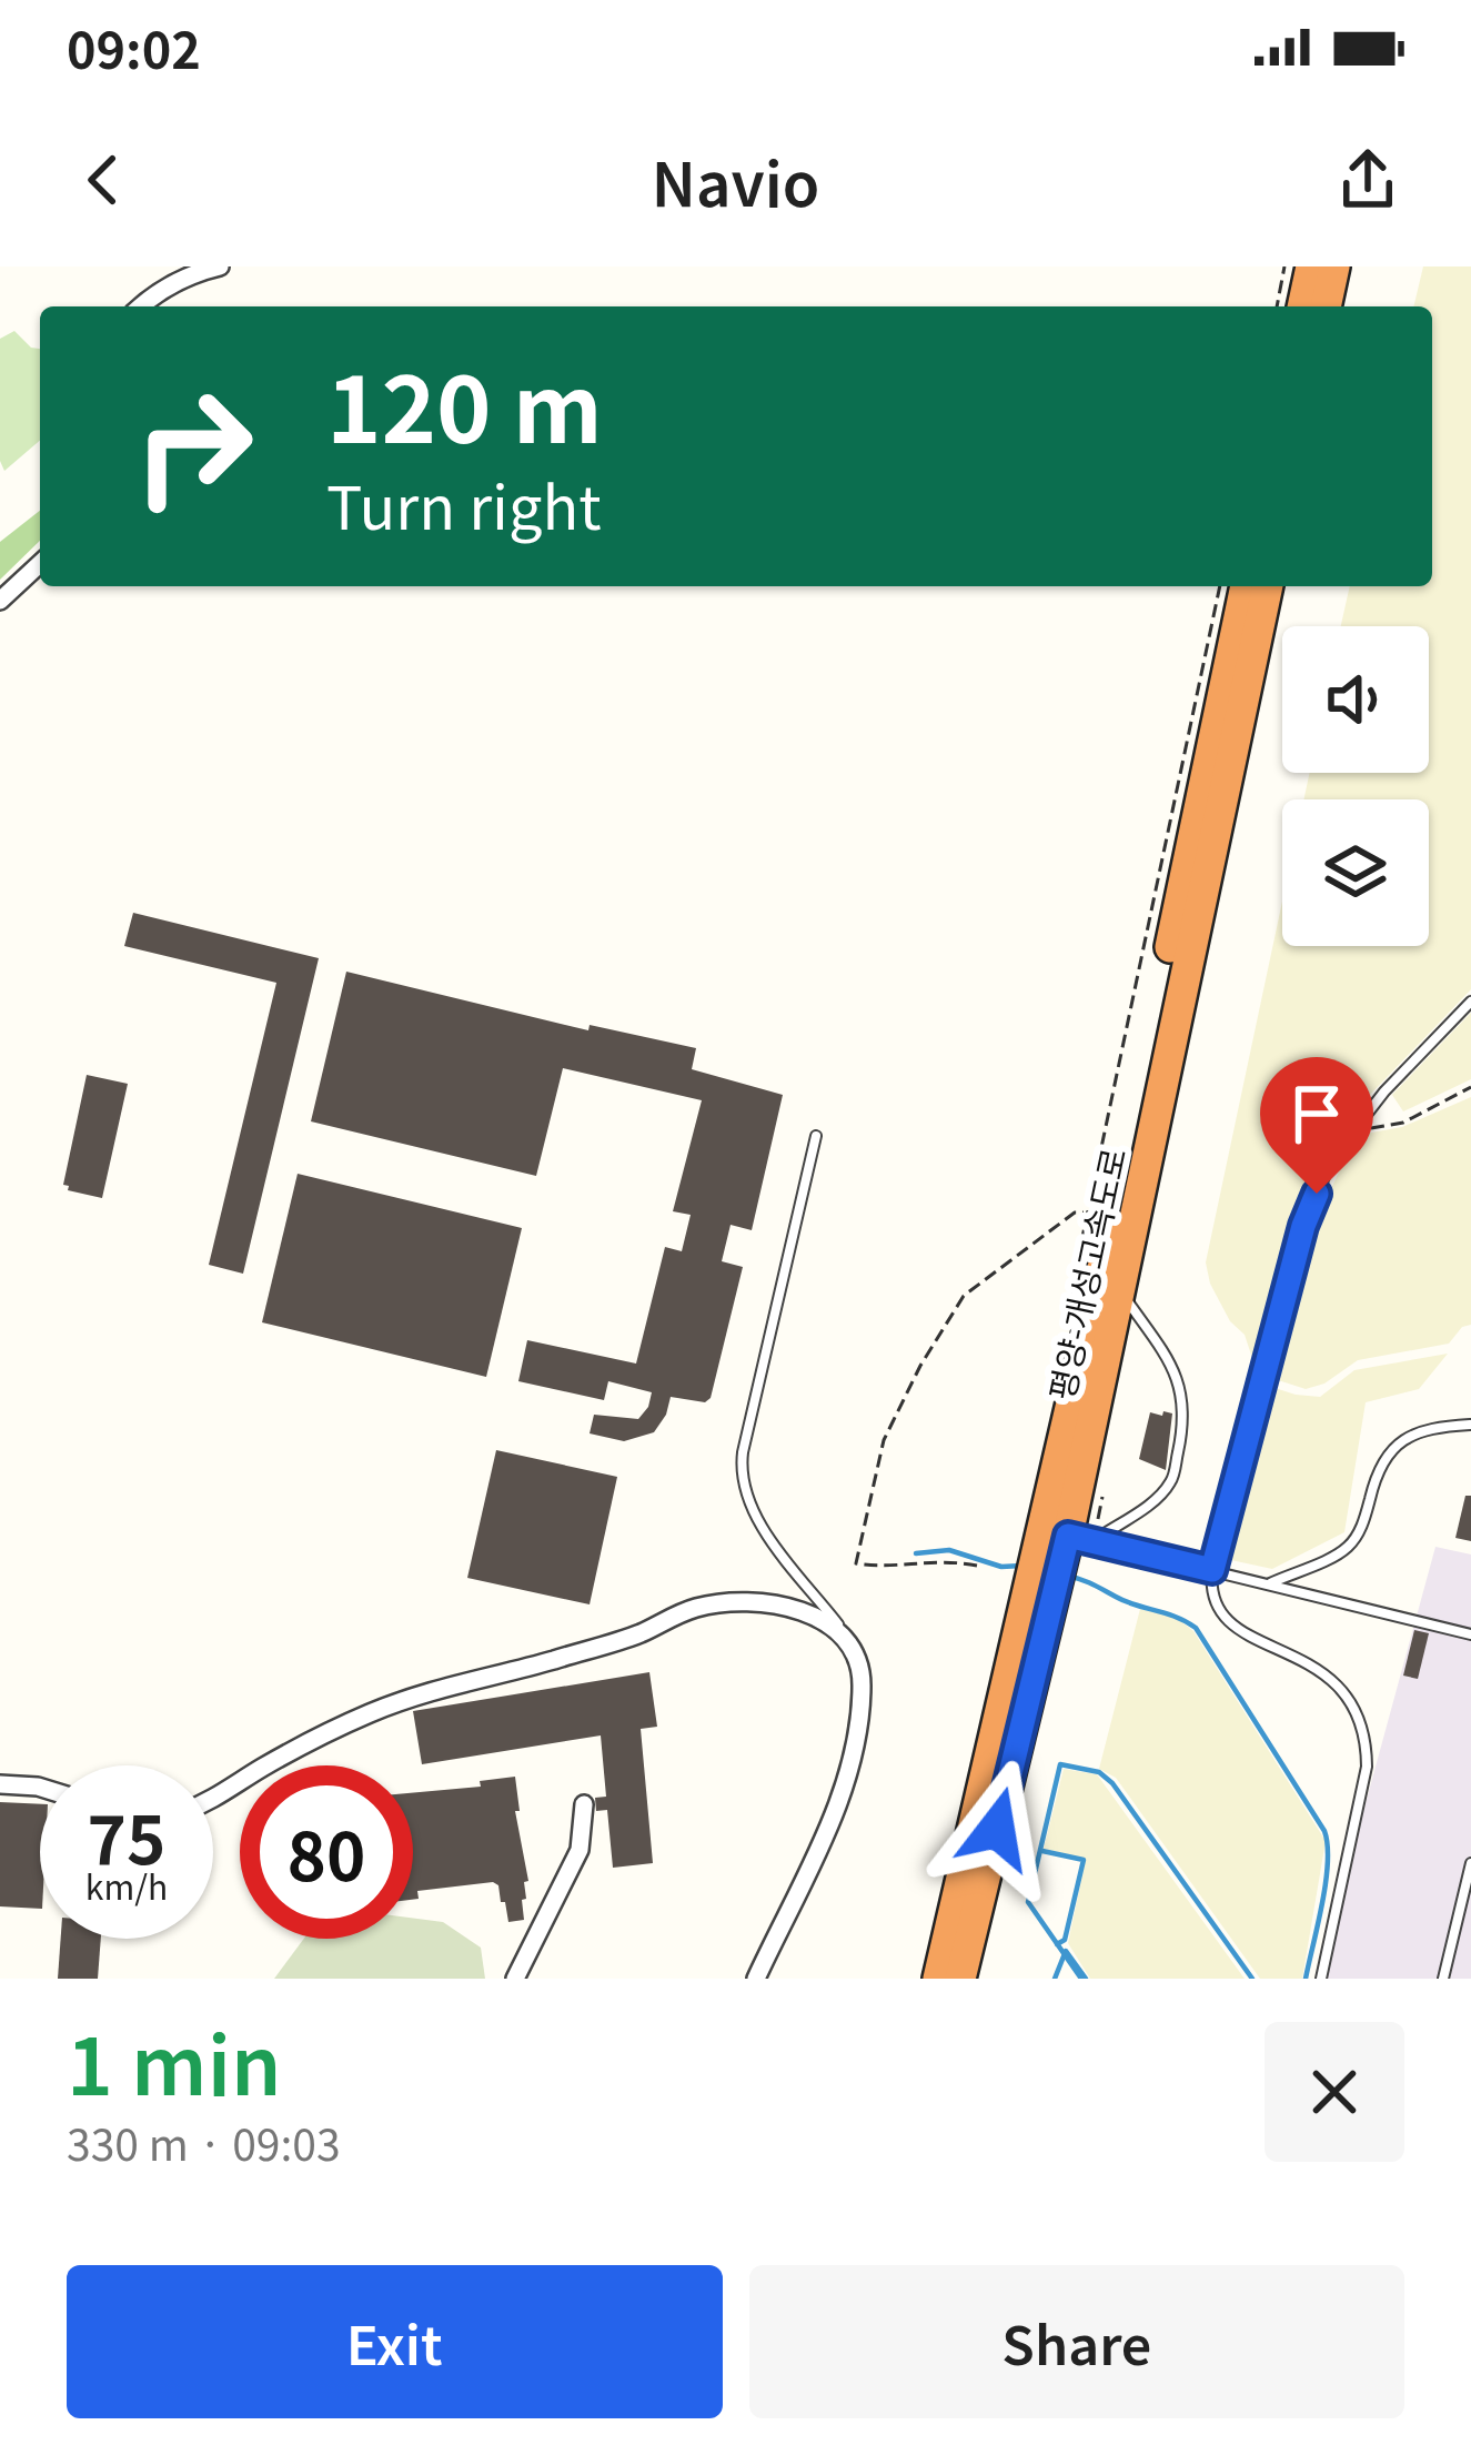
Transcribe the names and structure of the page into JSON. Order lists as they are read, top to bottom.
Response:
{
  "streets": {
    "highway": ["평양-개성고속도로"]
  },
  "page": {
    "status": "09:02",
    "header": "Navio",
    "turn": ["120 m", "Turn right"],
    "speed": "75 km/h",
    "limit": "80",
    "heading": ["1 min", "330 m · 09:03"],
    "buttons": ["Exit", "Share"]
  }
}
